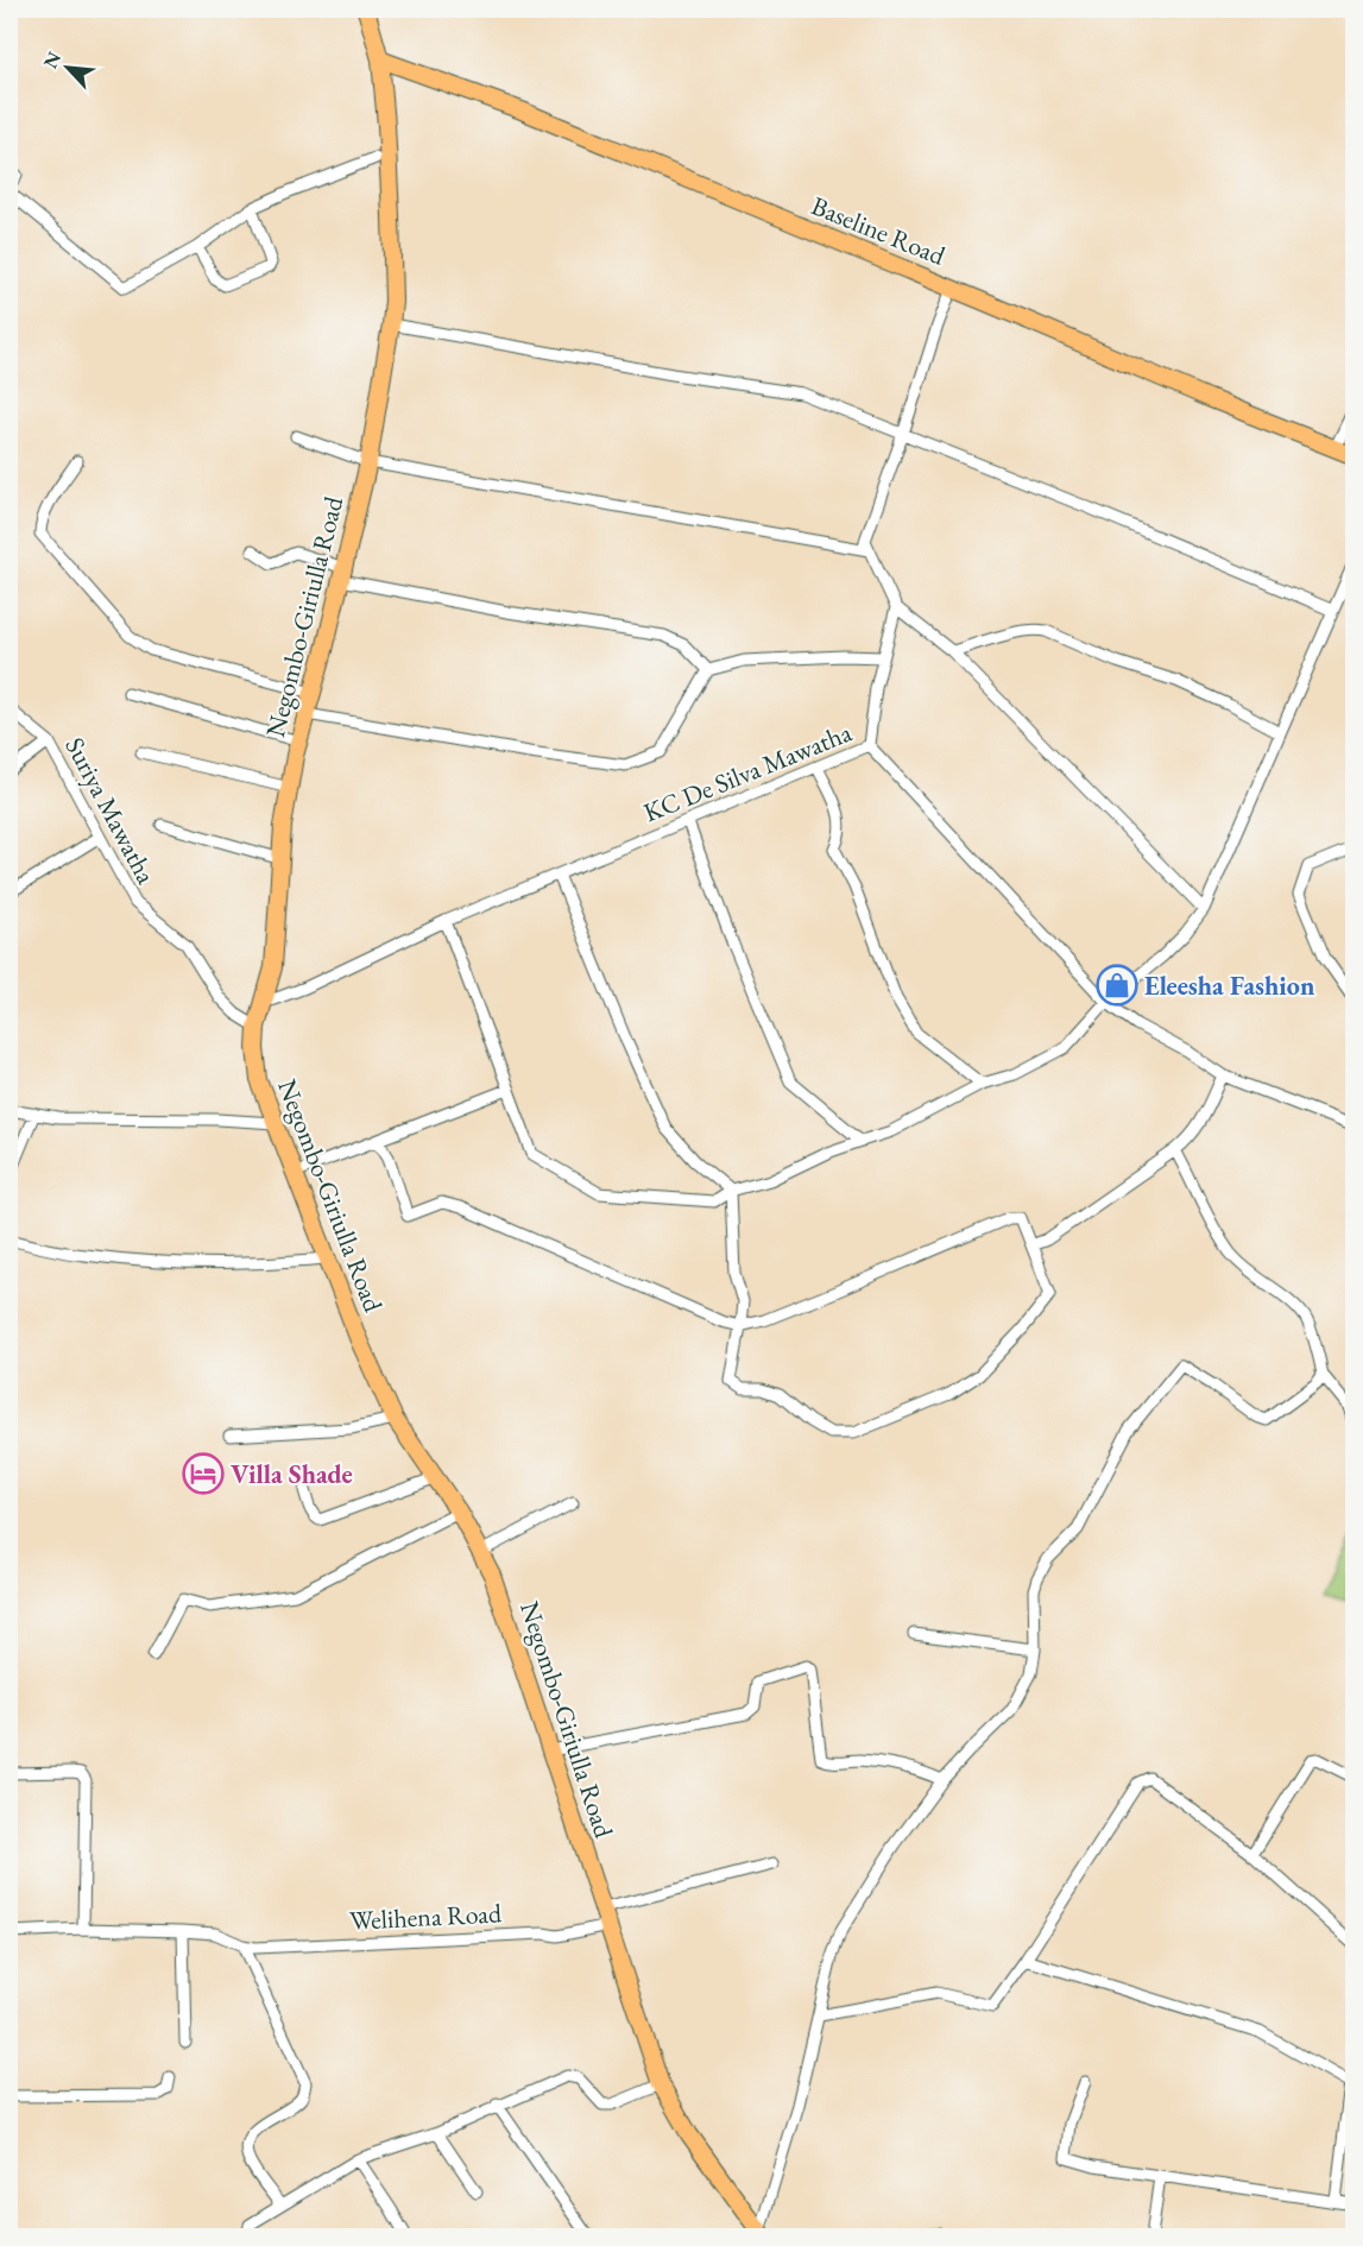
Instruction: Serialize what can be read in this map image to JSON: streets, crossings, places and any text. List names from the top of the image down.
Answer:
{
  "streets": {
    "main road": ["Baseline Road", "Negombo-Giriulla Road"],
    "street": ["KC De Silva Mawatha", "Suriya Mawatha", "Welihena Road"]
  },
  "crossings": [
    ["Baseline Road", "Negombo-Giriulla Road"],
    ["Negombo-Giriulla Road", "KC De Silva Mawatha"],
    ["Negombo-Giriulla Road", "Suriya Mawatha"],
    ["Negombo-Giriulla Road", "Welihena Road"]
  ],
  "places": {
    "shop": ["Eleesha Fashion"],
    "hotel": ["Villa Shade"]
  },
  "north": "top left"
}
